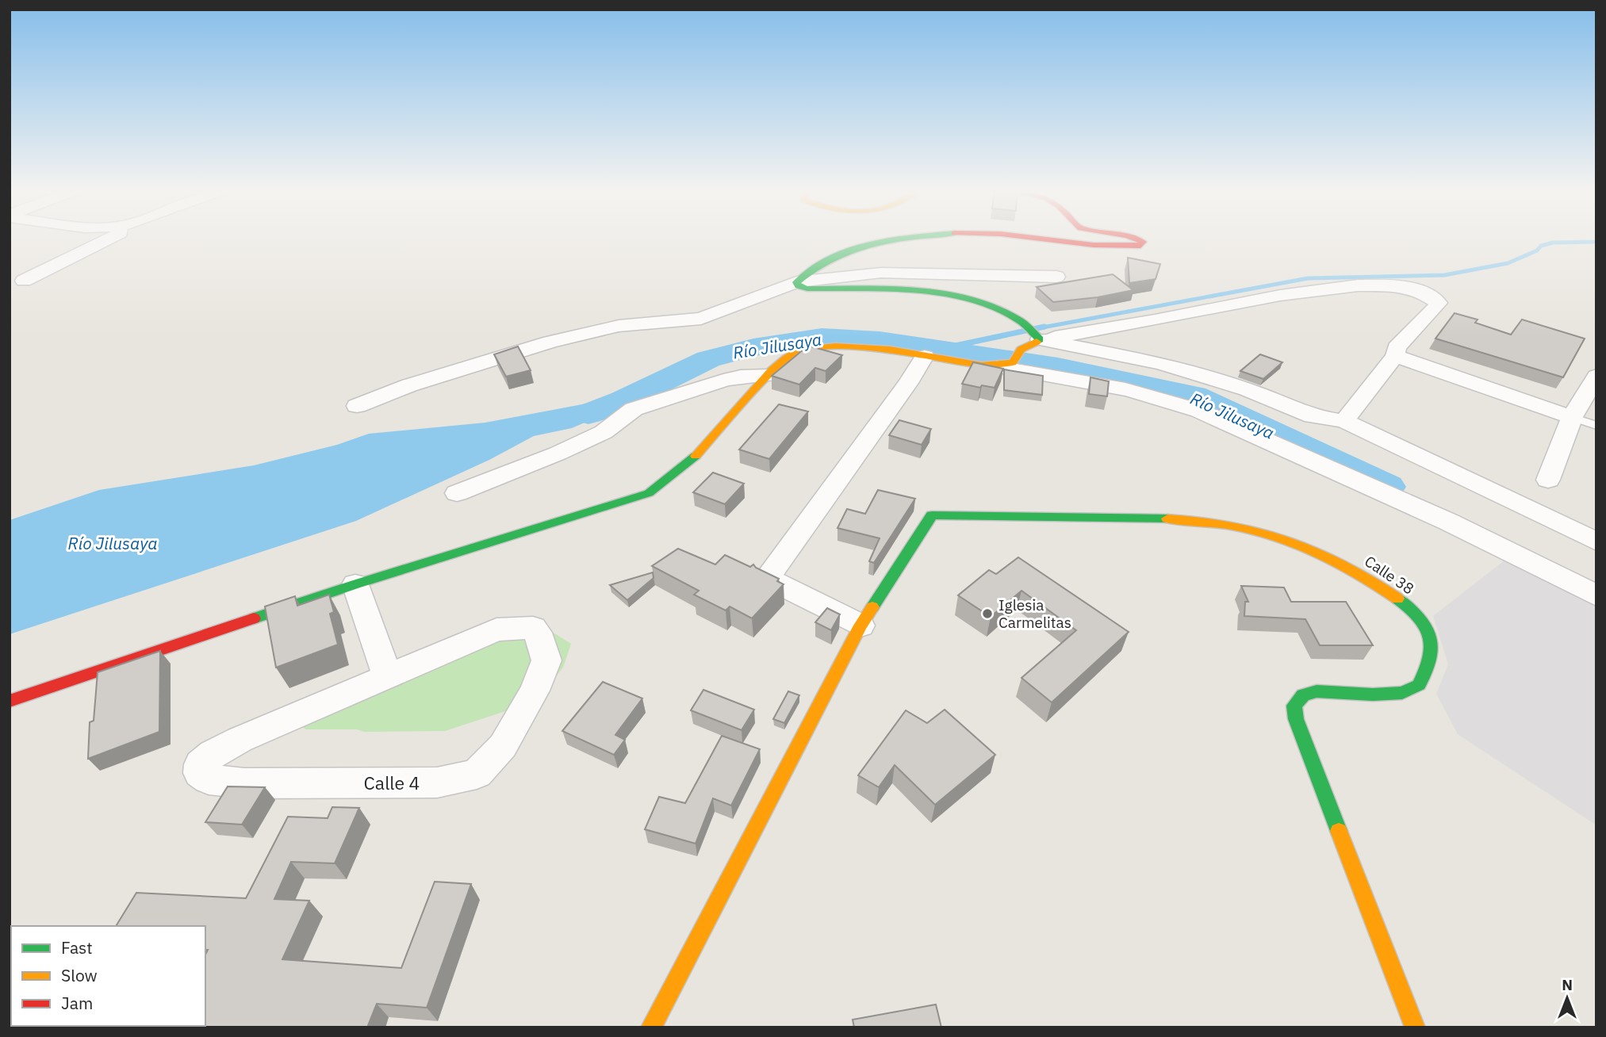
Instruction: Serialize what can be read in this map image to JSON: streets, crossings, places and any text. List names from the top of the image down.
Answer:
{
  "streets": {
    "street": ["Calle 38", "Calle 4"]
  },
  "water": ["Río Jilusaya"],
  "places": ["Iglesia Carmelitas"],
  "legend": ["Fast", "Slow", "Jam"],
  "north": "top"
}
